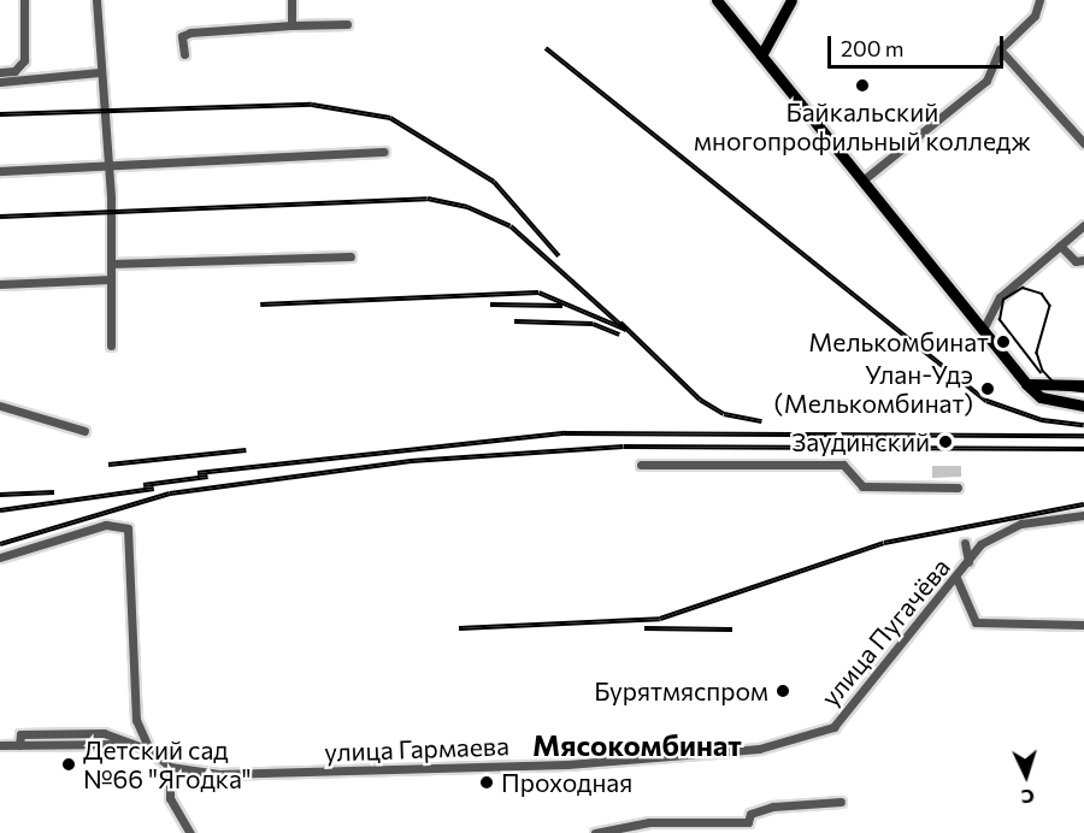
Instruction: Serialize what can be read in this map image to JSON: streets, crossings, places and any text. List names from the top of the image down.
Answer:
{
  "streets": {
    "street": ["улица Пугачёва", "улица Гармаева"]
  },
  "crossings": [
    ["улица Пугачёва", "улица Гармаева"]
  ],
  "districts": ["Мясокомбинат"],
  "places": [
    "Байкальский многопрофильный колледж",
    "Мелькомбинат",
    "Улан-Удэ (Мелькомбинат)",
    "Заудинский",
    "Бурятмяспром",
    "Детский сад №66 \"Ягодка\"",
    "Проходная"
  ],
  "scale_bar": "200 m",
  "north": "bottom"
}
